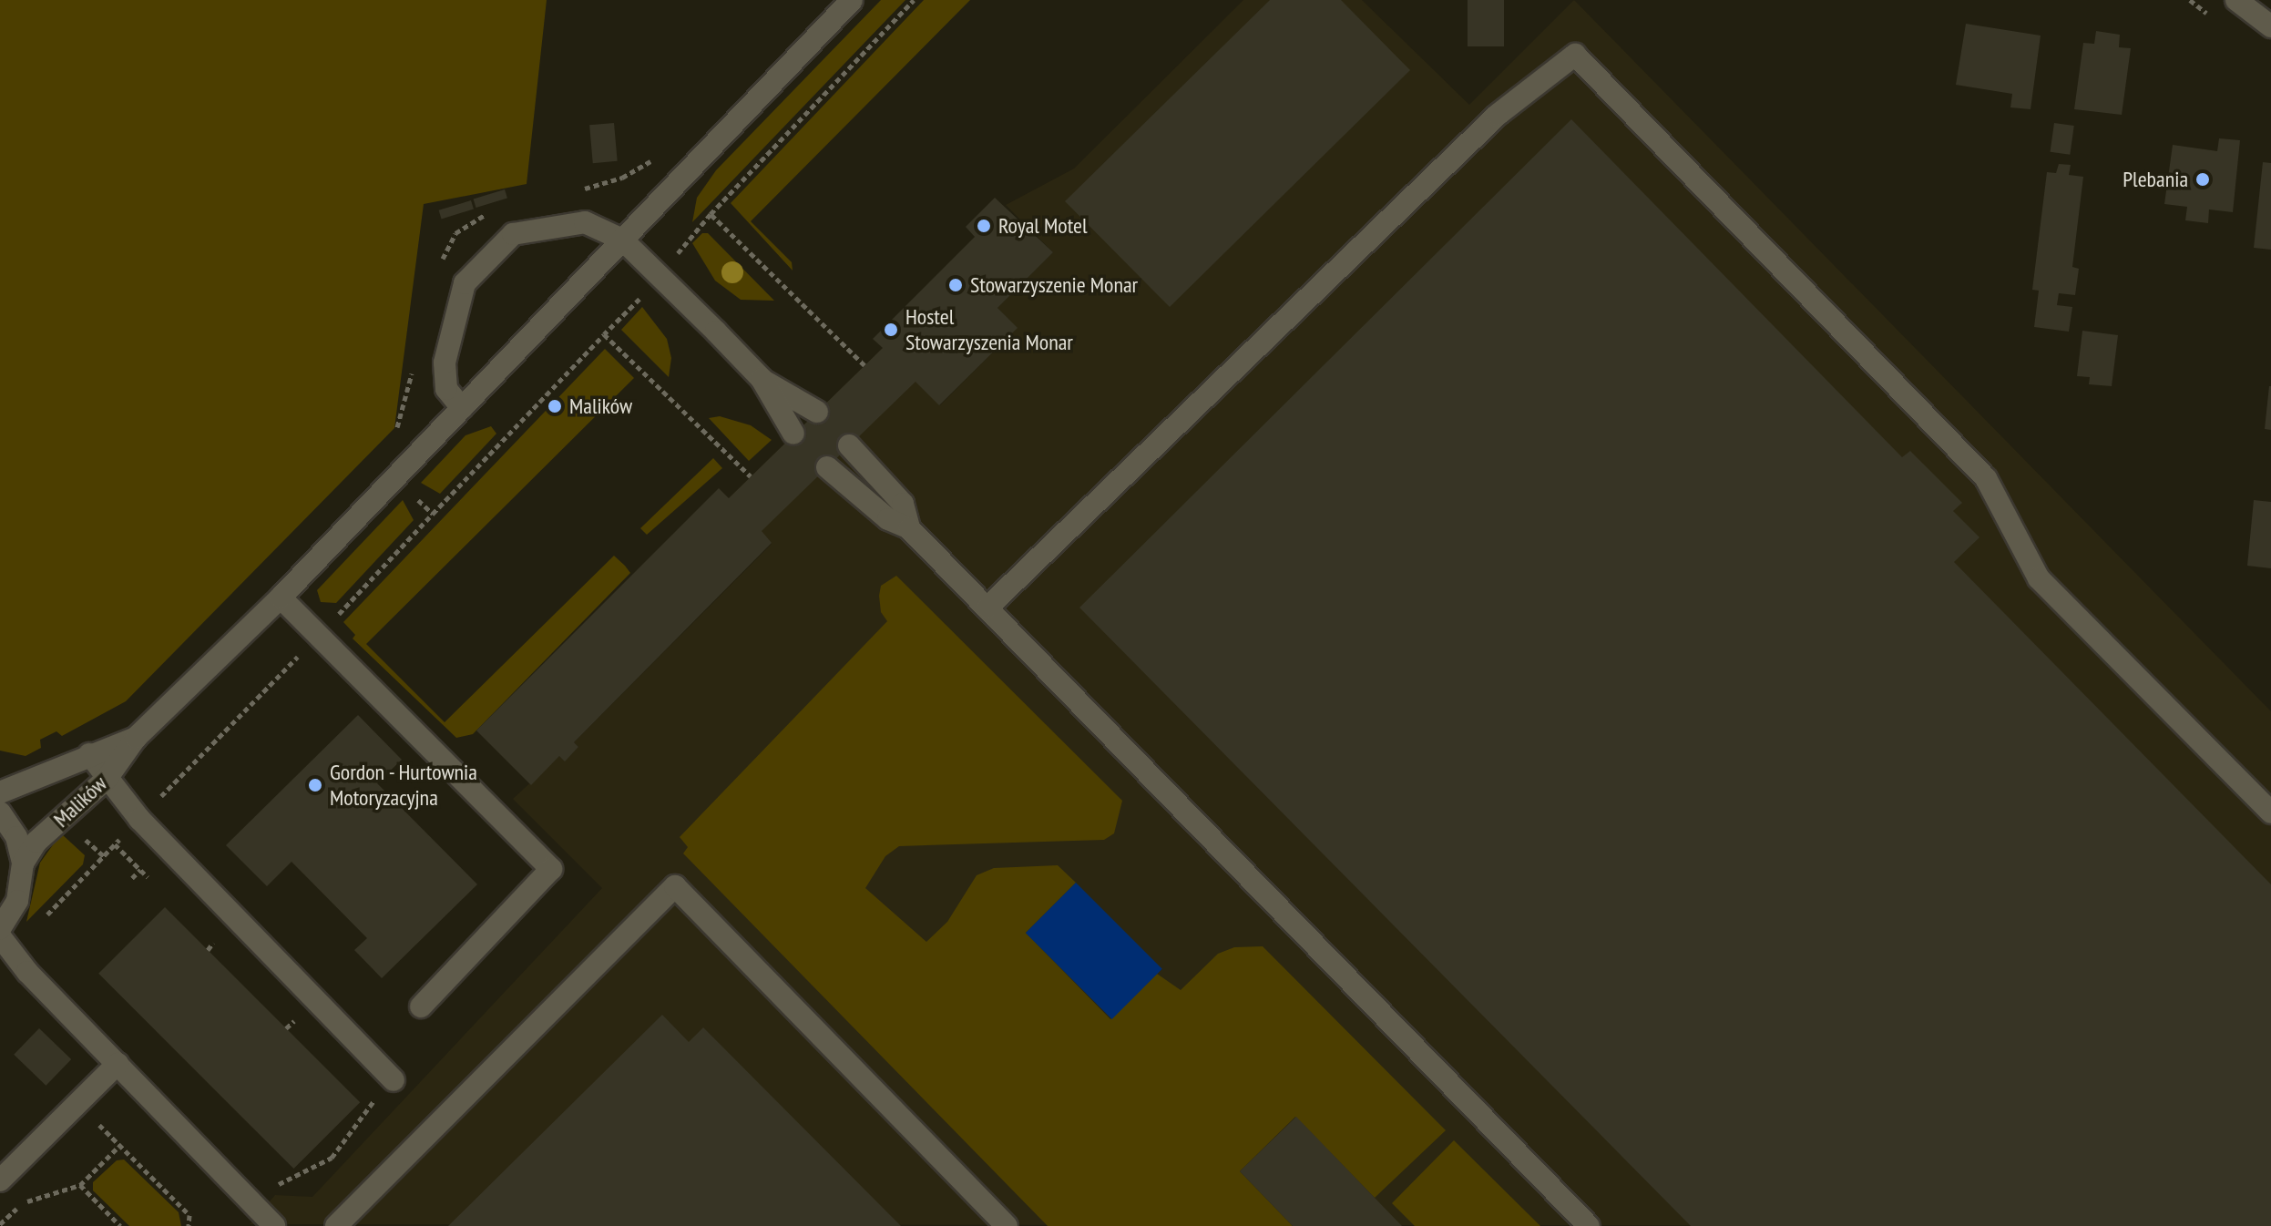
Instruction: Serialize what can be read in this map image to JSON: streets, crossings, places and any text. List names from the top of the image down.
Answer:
{
  "streets": {
    "street": ["Malików"]
  },
  "places": [
    "Plebania",
    "Royal Motel",
    "Stowarzyszenie Monar",
    "Hostel Stowarzyszenia Monar",
    "Malików",
    "Gordon - Hurtownia Motoryzacyjna"
  ]
}
